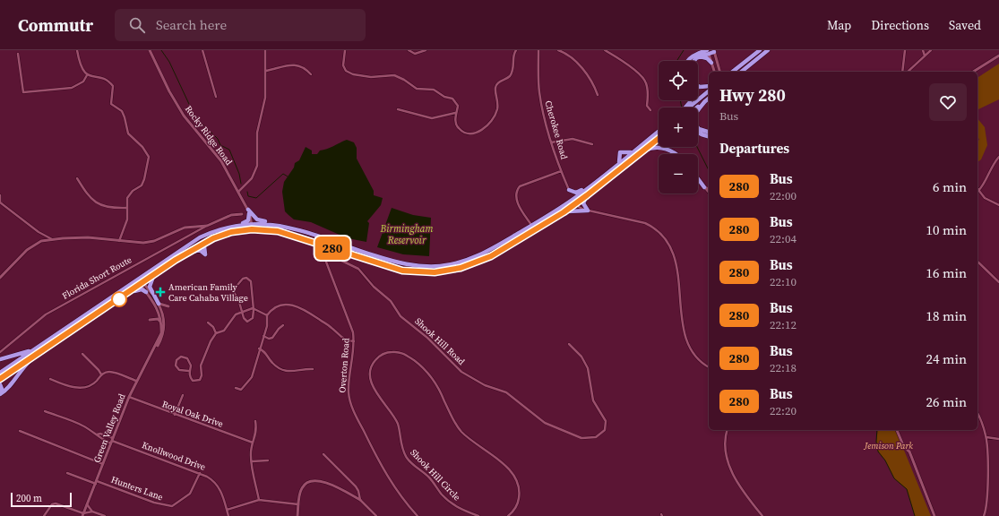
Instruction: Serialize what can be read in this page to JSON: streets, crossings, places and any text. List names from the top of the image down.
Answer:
{
  "streets": {
    "street": [
      "Cherokee Road",
      "Rocky Ridge Road",
      "Florida Short Route",
      "Shook Hill Road",
      "Overton Road",
      "Royal Oak Drive",
      "Green Valley Road",
      "Knollwood Drive",
      "Shook Hill Circle",
      "Hunters Lane"
    ]
  },
  "crossings": [
    ["Shook Hill Road", "Overton Road"],
    ["Royal Oak Drive", "Green Valley Road"],
    ["Green Valley Road", "Knollwood Drive"],
    ["Green Valley Road", "Hunters Lane"],
    ["Knollwood Drive", "Hunters Lane"]
  ],
  "water": ["Birmingham Reservoir"],
  "parks": ["Jemison Park"],
  "places": {
    "health": ["American Family Care Cahaba Village"]
  },
  "lines": ["bus line 280"],
  "scale_bar": "200 m",
  "page": {
    "header": "Commutr",
    "search": "Search here",
    "nav": ["Map", "Directions", "Saved"],
    "on_map": "280",
    "map_buttons": ["+", "−"],
    "heading": [
      ["Hwy 280", "Bus"],
      "Departures"
    ],
    "list": [
      {
        "mark": "280",
        "name": "Bus",
        "note": "22:00",
        "value": "6 min"
      },
      {
        "mark": "280",
        "name": "Bus",
        "note": "22:04",
        "value": "10 min"
      },
      {
        "mark": "280",
        "name": "Bus",
        "note": "22:10",
        "value": "16 min"
      },
      {
        "mark": "280",
        "name": "Bus",
        "note": "22:12",
        "value": "18 min"
      },
      {
        "mark": "280",
        "name": "Bus",
        "note": "22:18",
        "value": "24 min"
      },
      {
        "mark": "280",
        "name": "Bus",
        "note": "22:20",
        "value": "26 min"
      }
    ],
    "scale": "200 m"
  }
}
